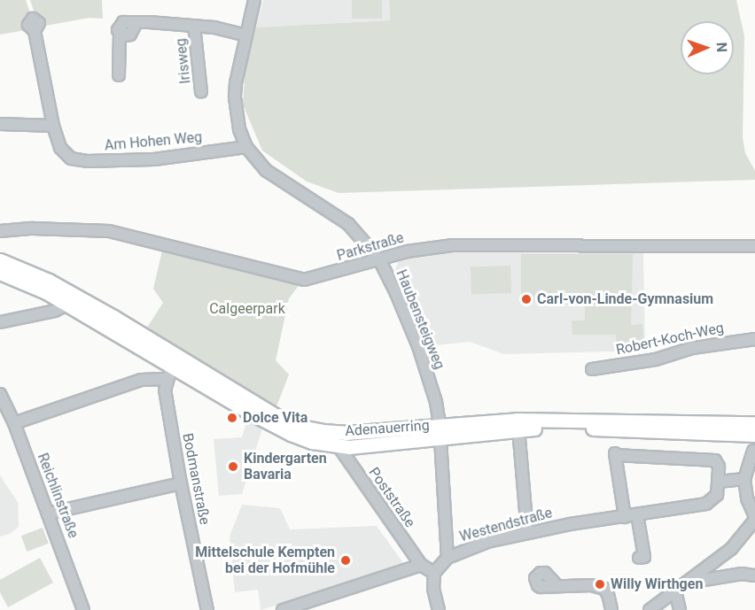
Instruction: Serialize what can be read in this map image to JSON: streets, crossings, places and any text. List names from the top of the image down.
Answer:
{
  "streets": {
    "main road": ["Adenauerring"],
    "street": [
      "Irisweg",
      "Am Hohen Weg",
      "Parkstraße",
      "Haubensteigweg",
      "Robert-Koch-Weg",
      "Bodmanstraße",
      "Reichlinstraße",
      "Poststraße",
      "Westendstraße"
    ]
  },
  "crossings": [
    ["Am Hohen Weg", "Haubensteigweg"],
    ["Parkstraße", "Haubensteigweg"],
    ["Haubensteigweg", "Adenauerring"],
    ["Haubensteigweg", "Westendstraße"],
    ["Adenauerring", "Bodmanstraße"],
    ["Adenauerring", "Poststraße"]
  ],
  "parks": ["Calgeerpark"],
  "places": [
    "Carl-von-Linde-Gymnasium",
    "Dolce Vita",
    "Kindergarten Bavaria",
    "Mittelschule Kempten bei der Hofmühle",
    "Willy Wirthgen"
  ],
  "north": "right"
}
